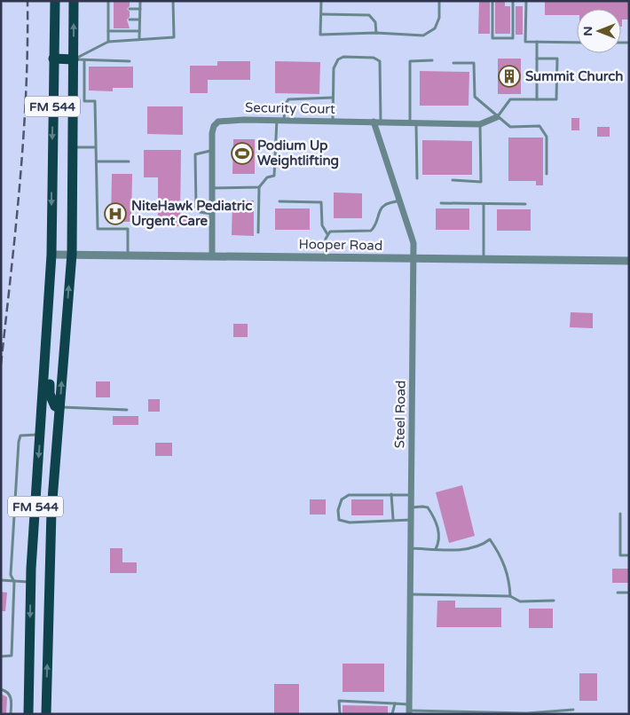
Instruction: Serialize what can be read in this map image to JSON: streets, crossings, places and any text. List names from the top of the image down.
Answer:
{
  "streets": {
    "main road": ["FM 544"],
    "street": ["Security Court", "Hooper Road", "Steel Road"]
  },
  "crossings": [
    ["FM 544", "Hooper Road"],
    ["Security Court", "Hooper Road"],
    ["Security Court", "Steel Road"],
    ["Hooper Road", "Steel Road"]
  ],
  "places": {
    "building": ["Summit Church"],
    "sports": ["Podium Up Weightlifting"],
    "hospital": ["NiteHawk Pediatric Urgent Care"]
  },
  "north": "left"
}
